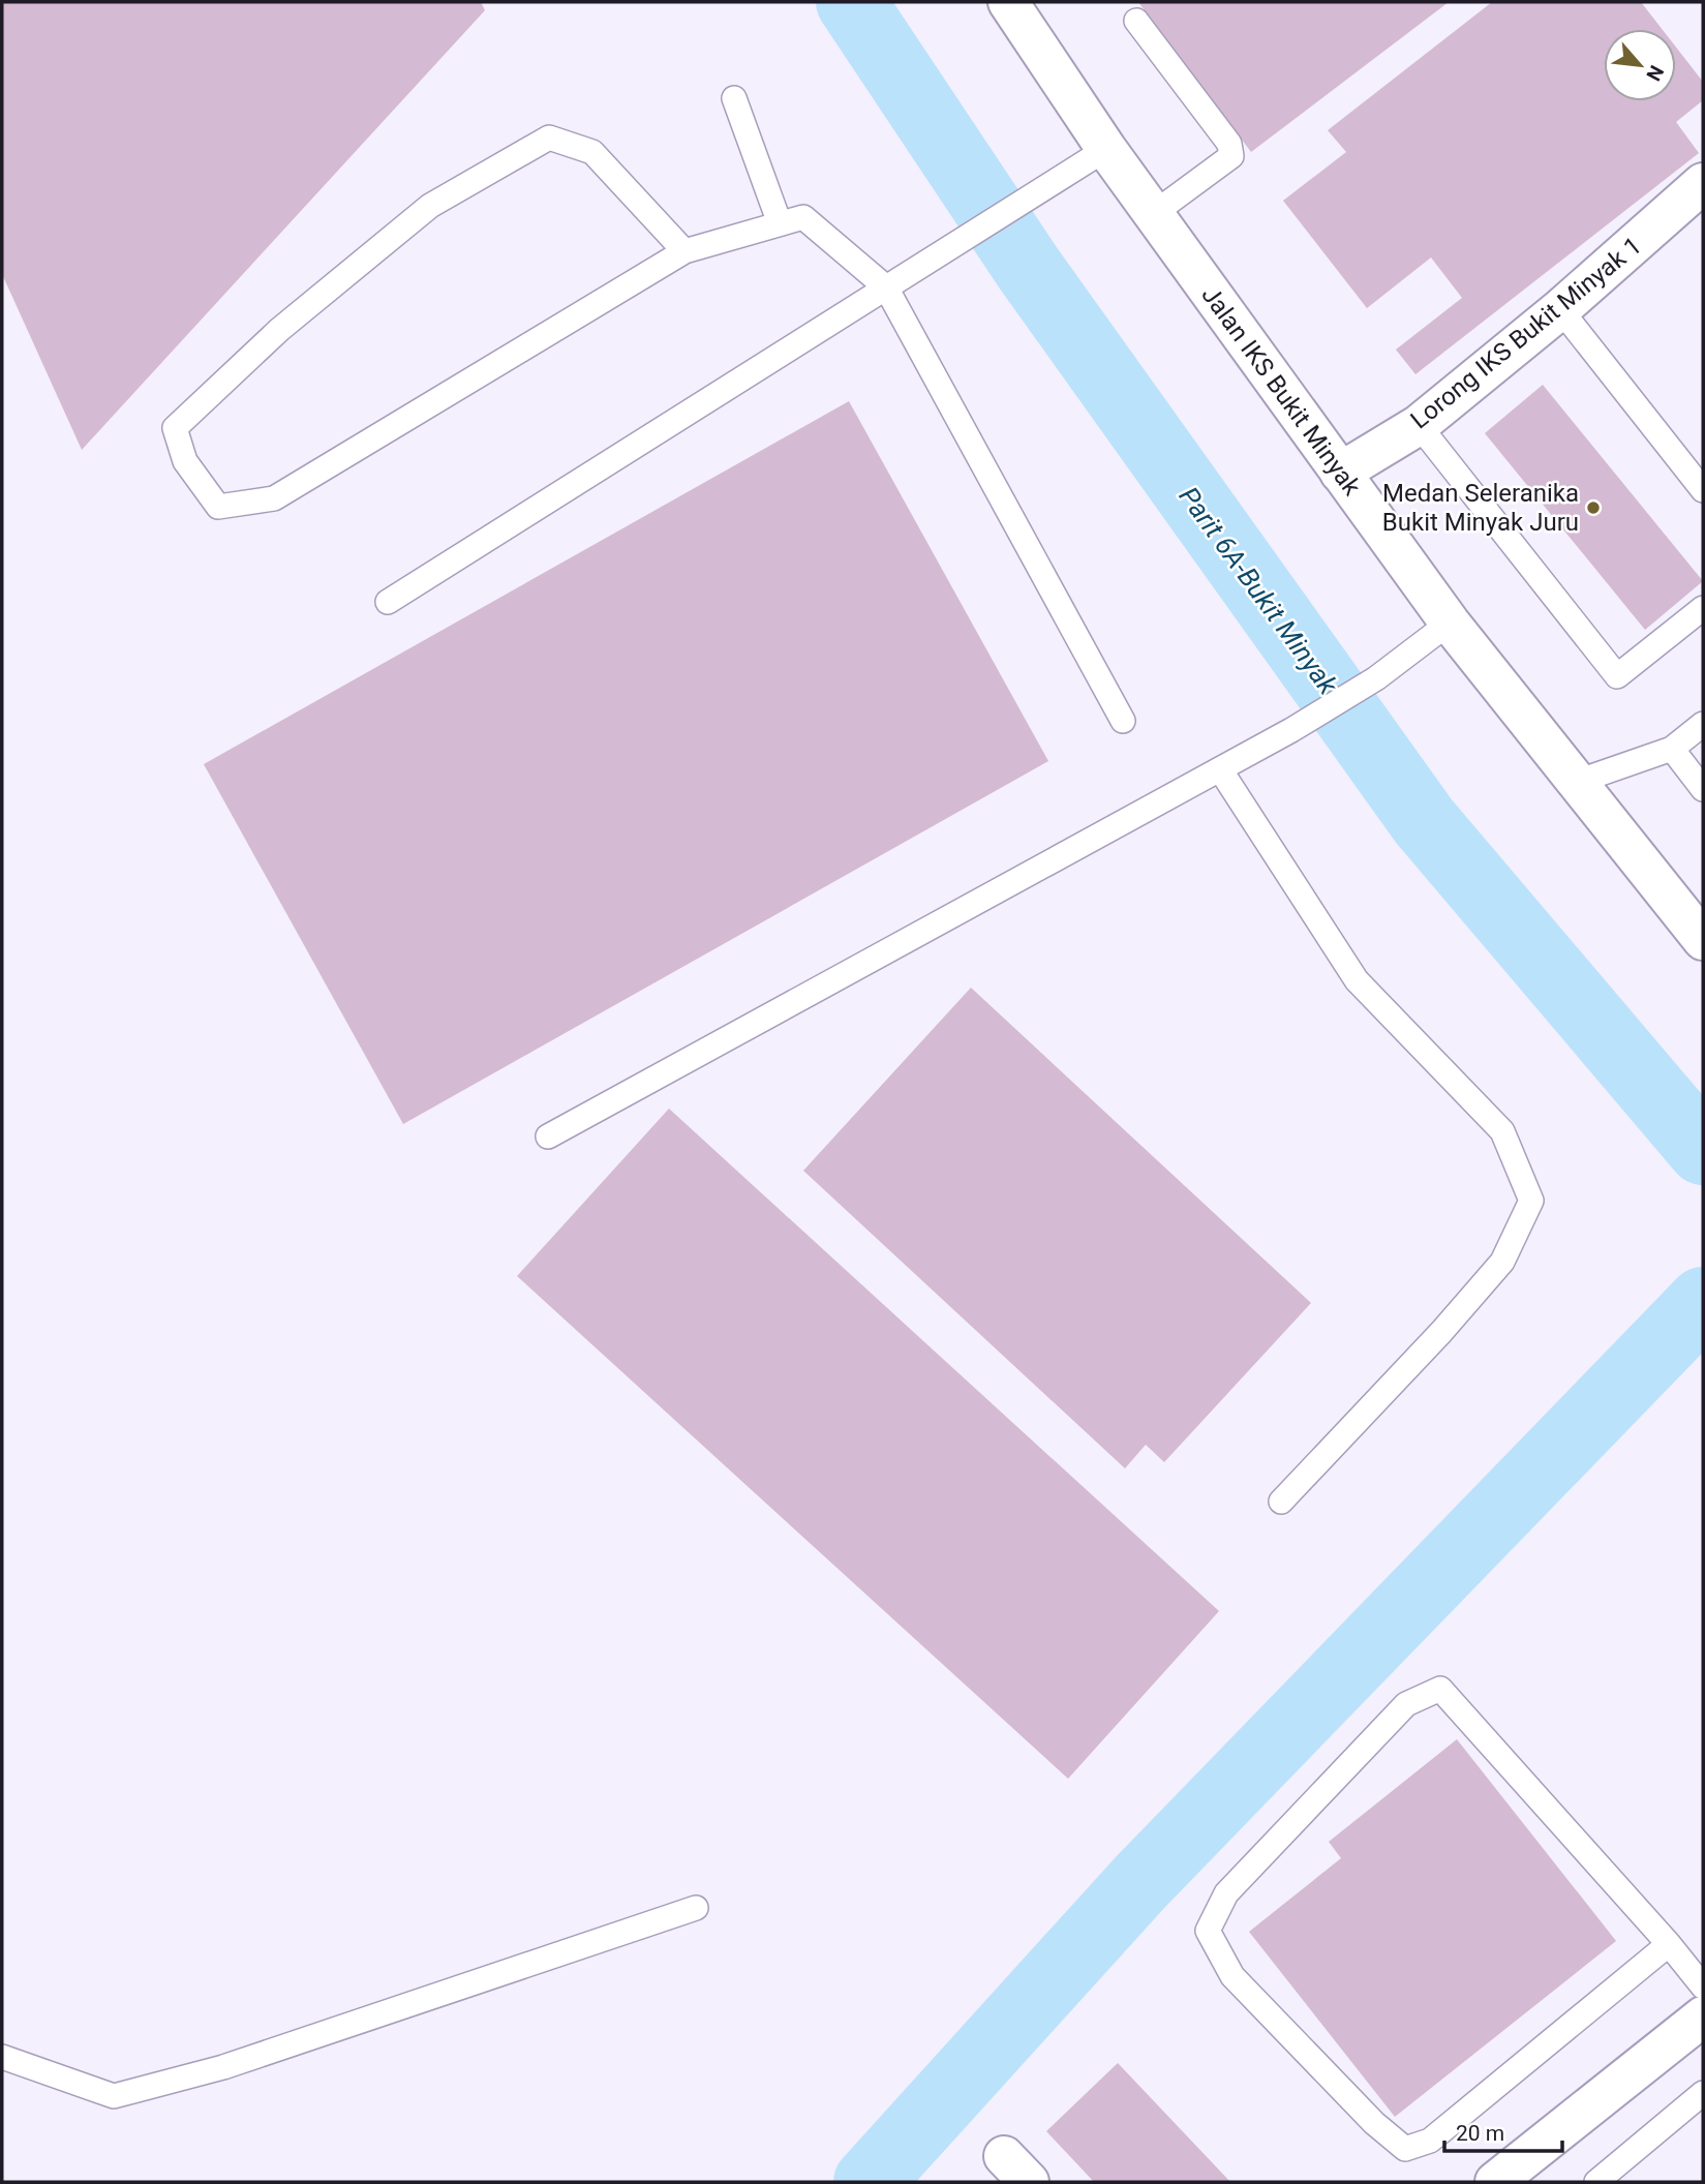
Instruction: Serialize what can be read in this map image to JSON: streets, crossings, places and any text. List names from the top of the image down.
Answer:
{
  "streets": {
    "street": ["Lorong IKS Bukit Minyak 1", "Jalan IKS Bukit Minyak"]
  },
  "crossings": [
    ["Lorong IKS Bukit Minyak 1", "Jalan IKS Bukit Minyak"]
  ],
  "water": ["Parit 6A-Bukit Minyak"],
  "places": ["Medan Seleranika Bukit Minyak Juru"],
  "scale_bar": "20 m",
  "north": "bottom right"
}
